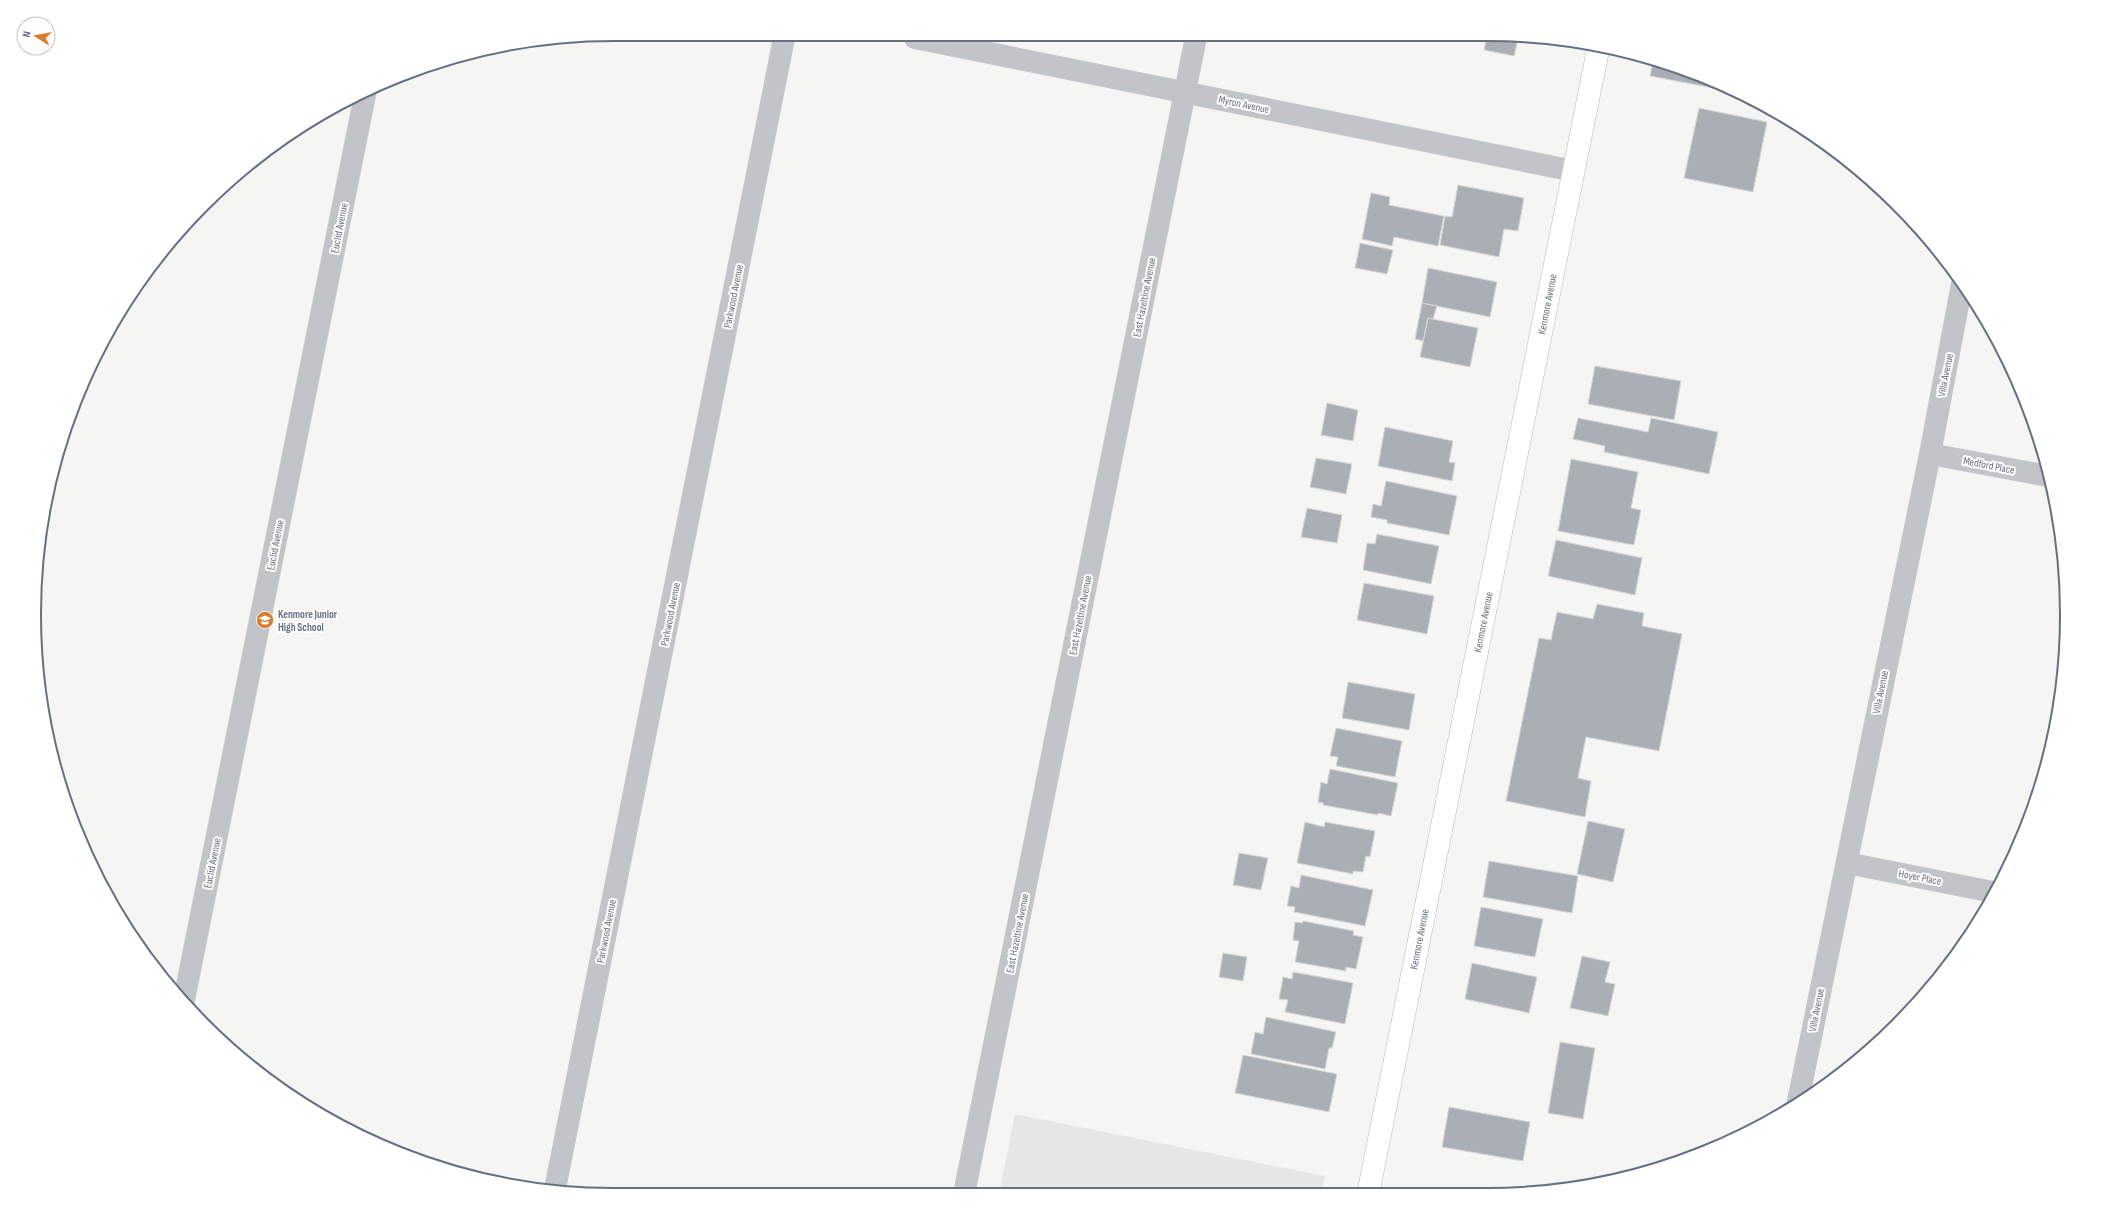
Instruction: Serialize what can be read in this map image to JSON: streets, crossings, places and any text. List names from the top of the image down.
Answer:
{
  "streets": {
    "main road": ["Kenmore Avenue"],
    "street": [
      "Myron Avenue",
      "Euclid Avenue",
      "Parkwood Avenue",
      "East Hazeltine Avenue",
      "Villa Avenue",
      "Medford Place",
      "Hoyer Place"
    ]
  },
  "crossings": [
    ["Myron Avenue", "East Hazeltine Avenue"],
    ["Myron Avenue", "Kenmore Avenue"],
    ["Villa Avenue", "Medford Place"],
    ["Villa Avenue", "Hoyer Place"]
  ],
  "places": {
    "school or university": ["Kenmore Junior High School"]
  },
  "north": "left"
}
